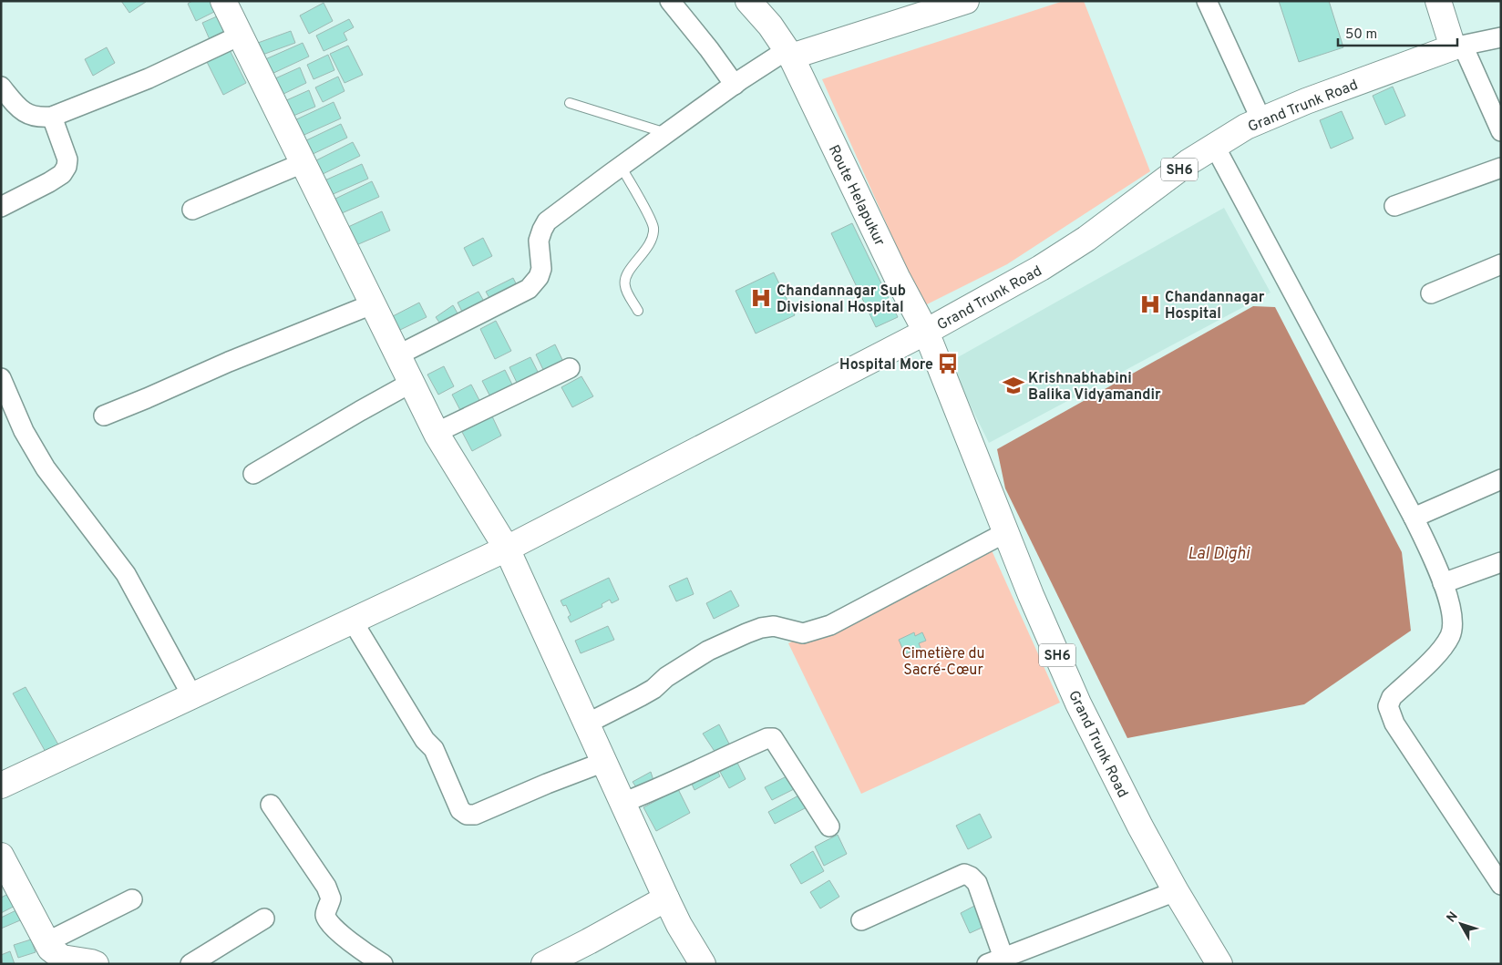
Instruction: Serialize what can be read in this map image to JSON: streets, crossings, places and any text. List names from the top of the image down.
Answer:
{
  "streets": {
    "main road": ["Grand Trunk Road", "SH6", "Route Helapukur"]
  },
  "crossings": [
    ["Grand Trunk Road", "Route Helapukur"]
  ],
  "water": ["Lal Dighi"],
  "parks": ["Cimetière du Sacré-Cœur"],
  "places": {
    "hospital": ["Chandannagar Sub Divisional Hospital", "Chandannagar Hospital"],
    "bus stop": ["Hospital More"],
    "school or university": ["Krishnabhabini Balika Vidyamandir"]
  },
  "scale_bar": "50 m",
  "north": "top left"
}
